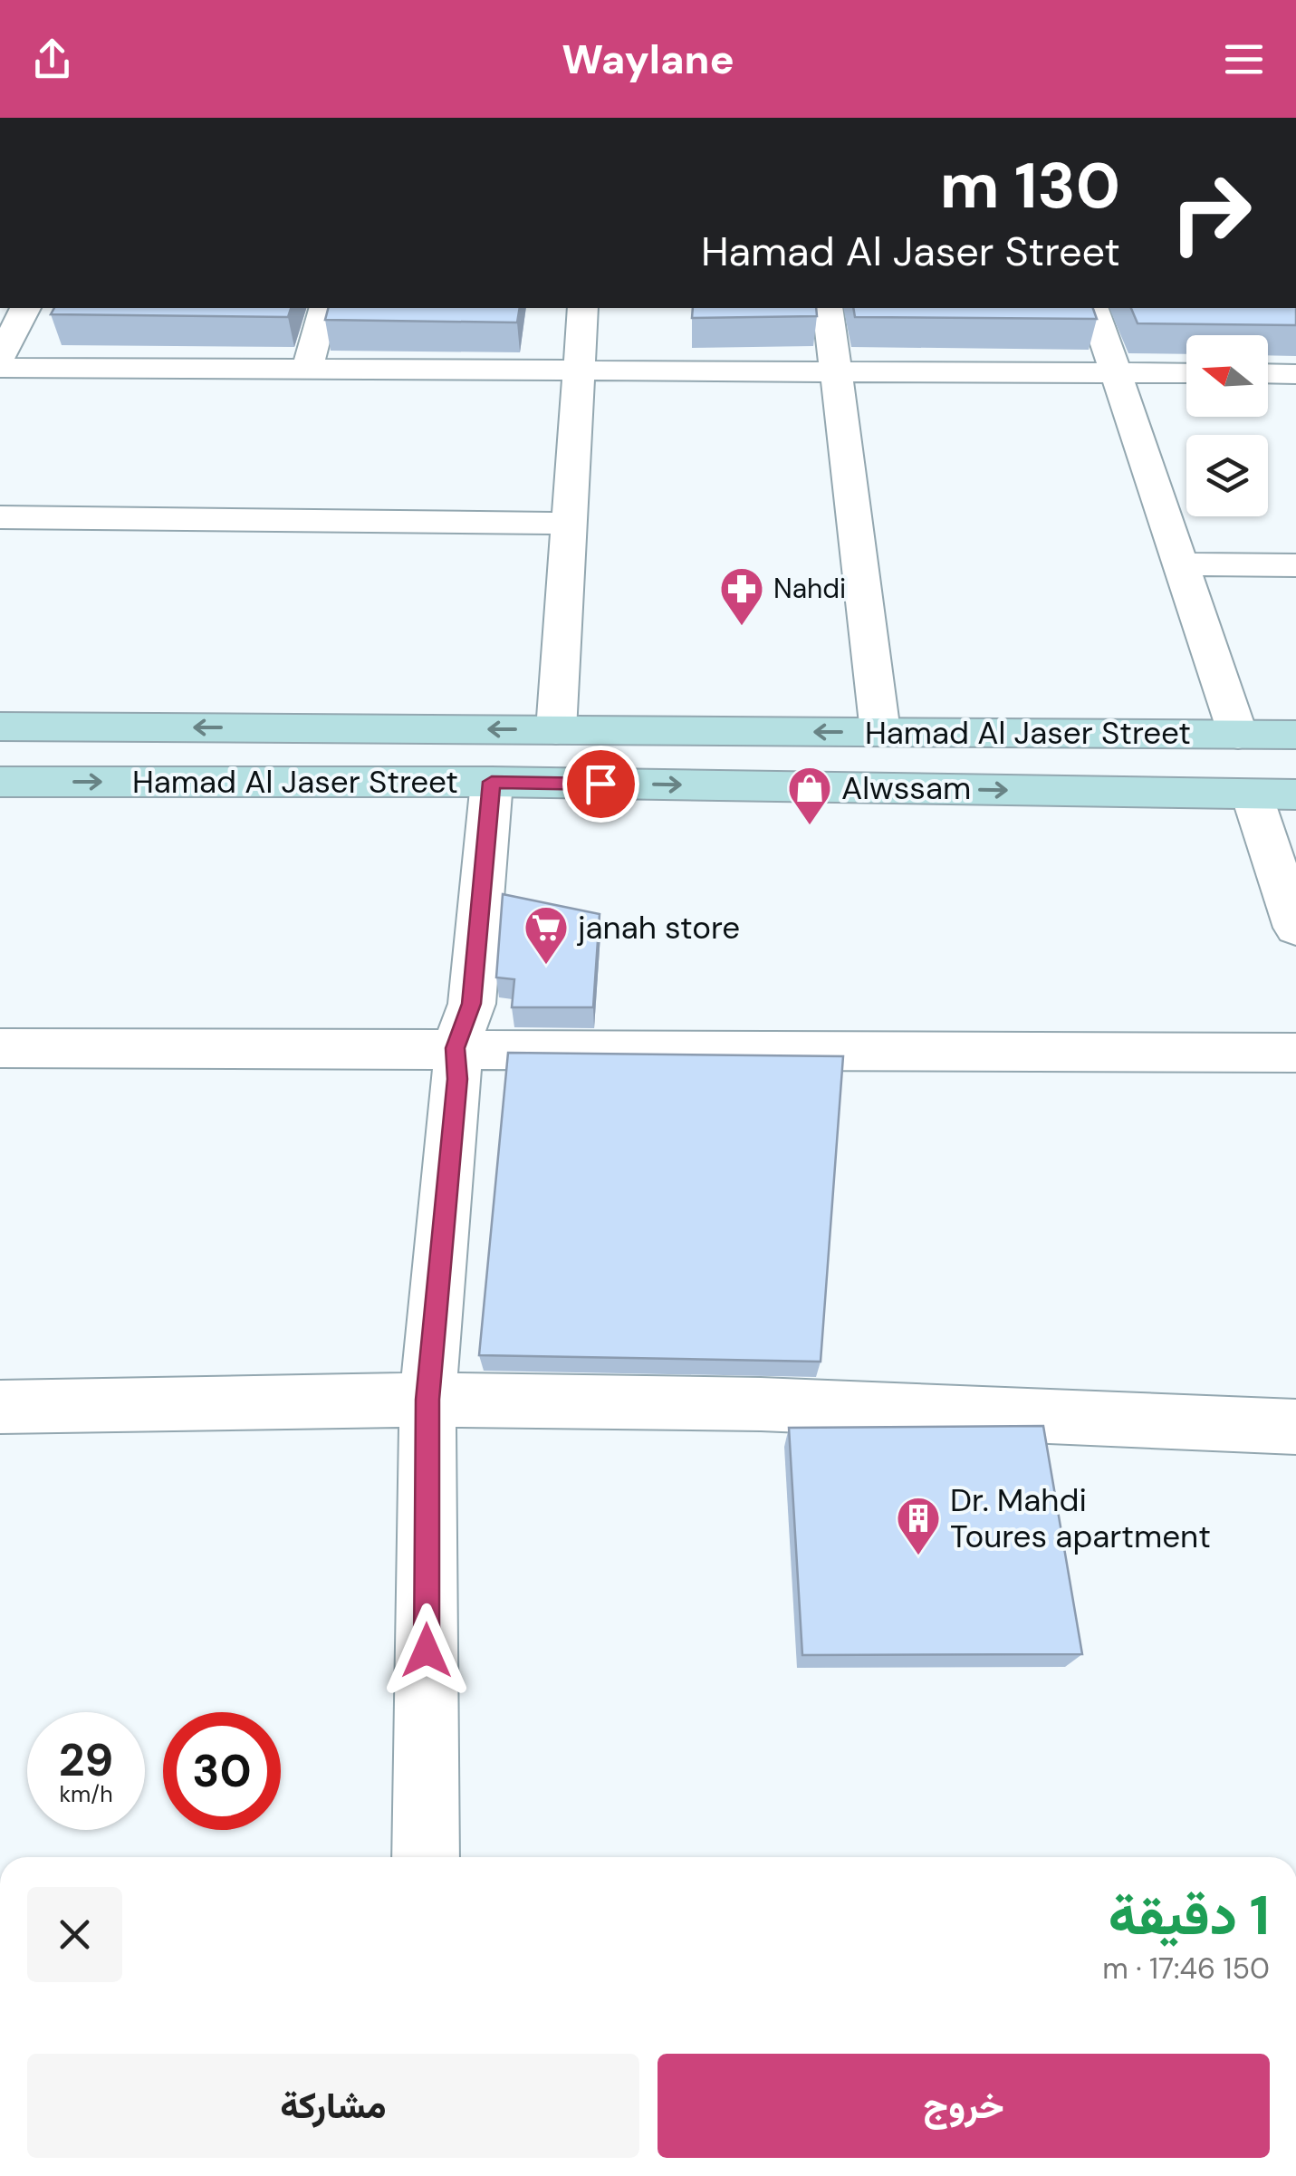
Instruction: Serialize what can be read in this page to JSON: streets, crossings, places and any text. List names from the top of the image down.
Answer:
{
  "streets": {
    "street": ["Hamad Al Jaser Street"]
  },
  "places": {
    "pharmacy": ["Nahdi"],
    "shop": ["Alwssam"],
    "supermarket": ["janah store"],
    "building": ["Dr. Mahdi Toures apartment"]
  },
  "north": "left",
  "page": {
    "header": "Waylane",
    "turn": ["130 m", "Hamad Al Jaser Street"],
    "speed": "29 km/h",
    "limit": "30",
    "heading": ["1 دقيقة", "150 m · 17:46"],
    "buttons": ["خروج", "مشاركة"]
  }
}
